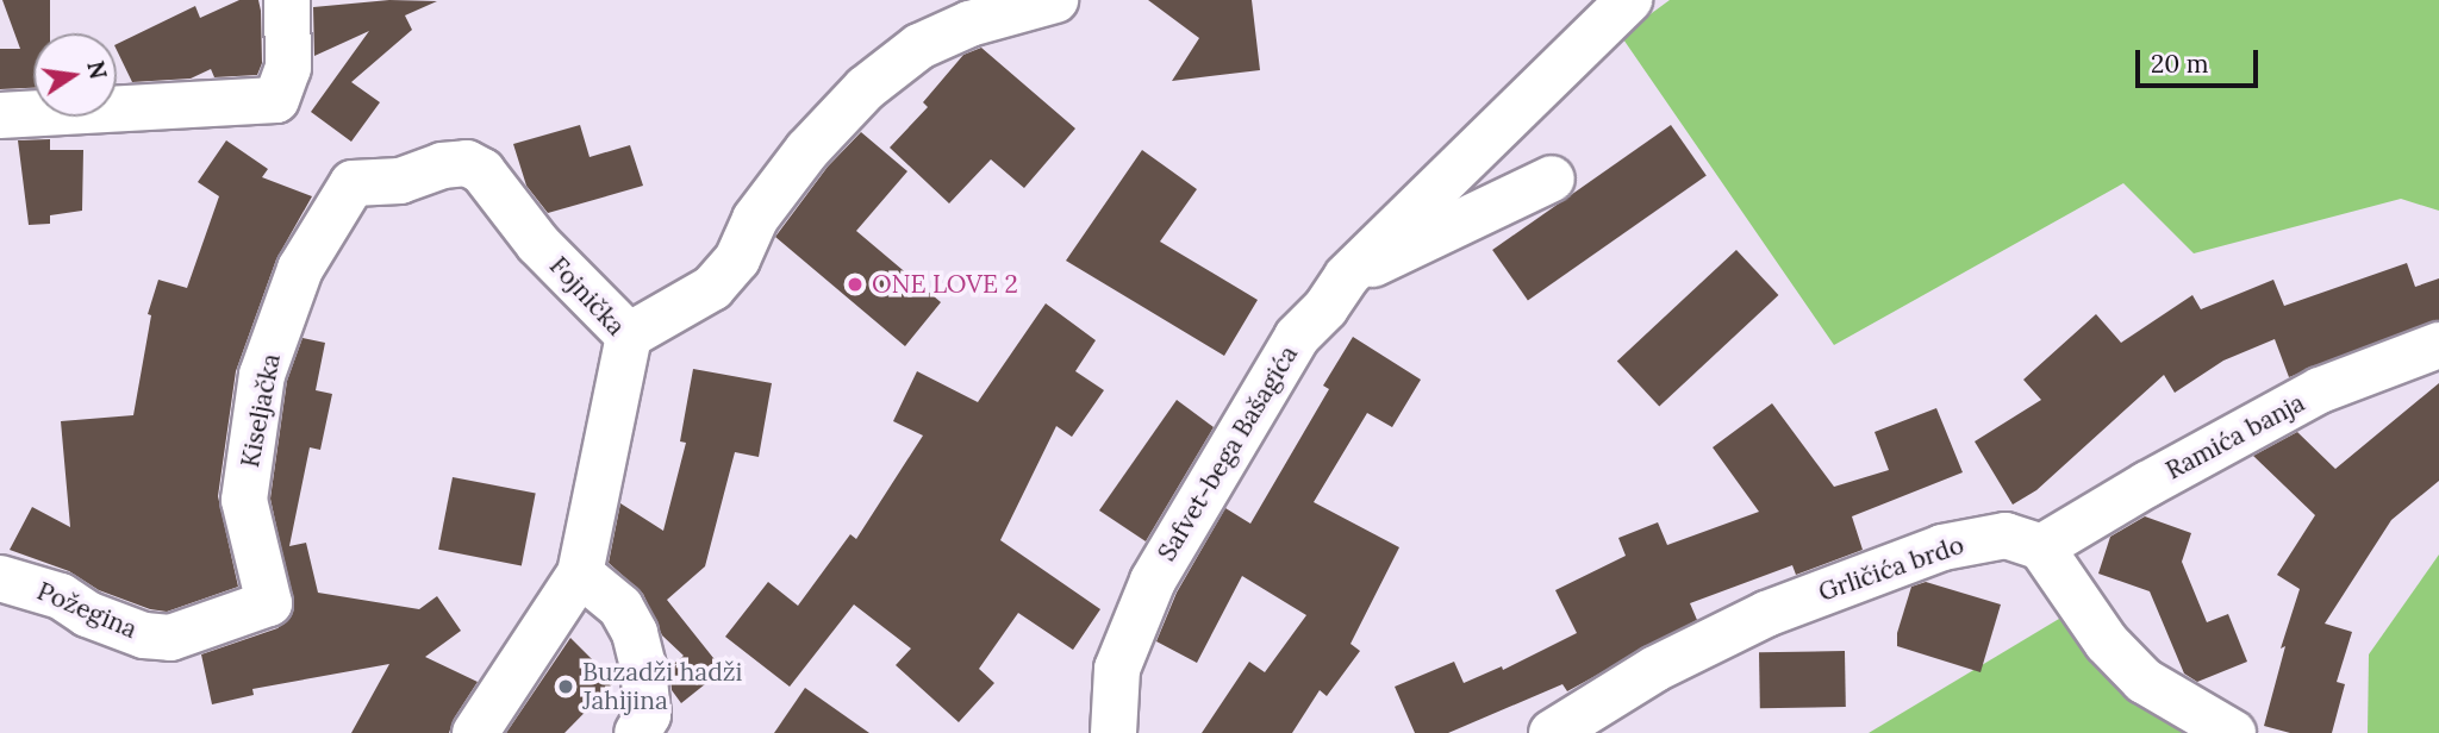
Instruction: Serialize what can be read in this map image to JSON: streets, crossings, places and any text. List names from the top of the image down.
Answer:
{
  "streets": {
    "street": [
      "Fojnička",
      "Kiseljačka",
      "Ramića banja",
      "Safvet-bega Bašagića",
      "Grličića brdo",
      "Požegina"
    ]
  },
  "crossings": [
    ["Fojnička", "Kiseljačka"],
    ["Kiseljačka", "Požegina"],
    ["Ramića banja", "Grličića brdo"]
  ],
  "places": ["ONE LOVE 2", "Buzadži hadži Jahijina"],
  "scale_bar": "20 m",
  "north": "right"
}
